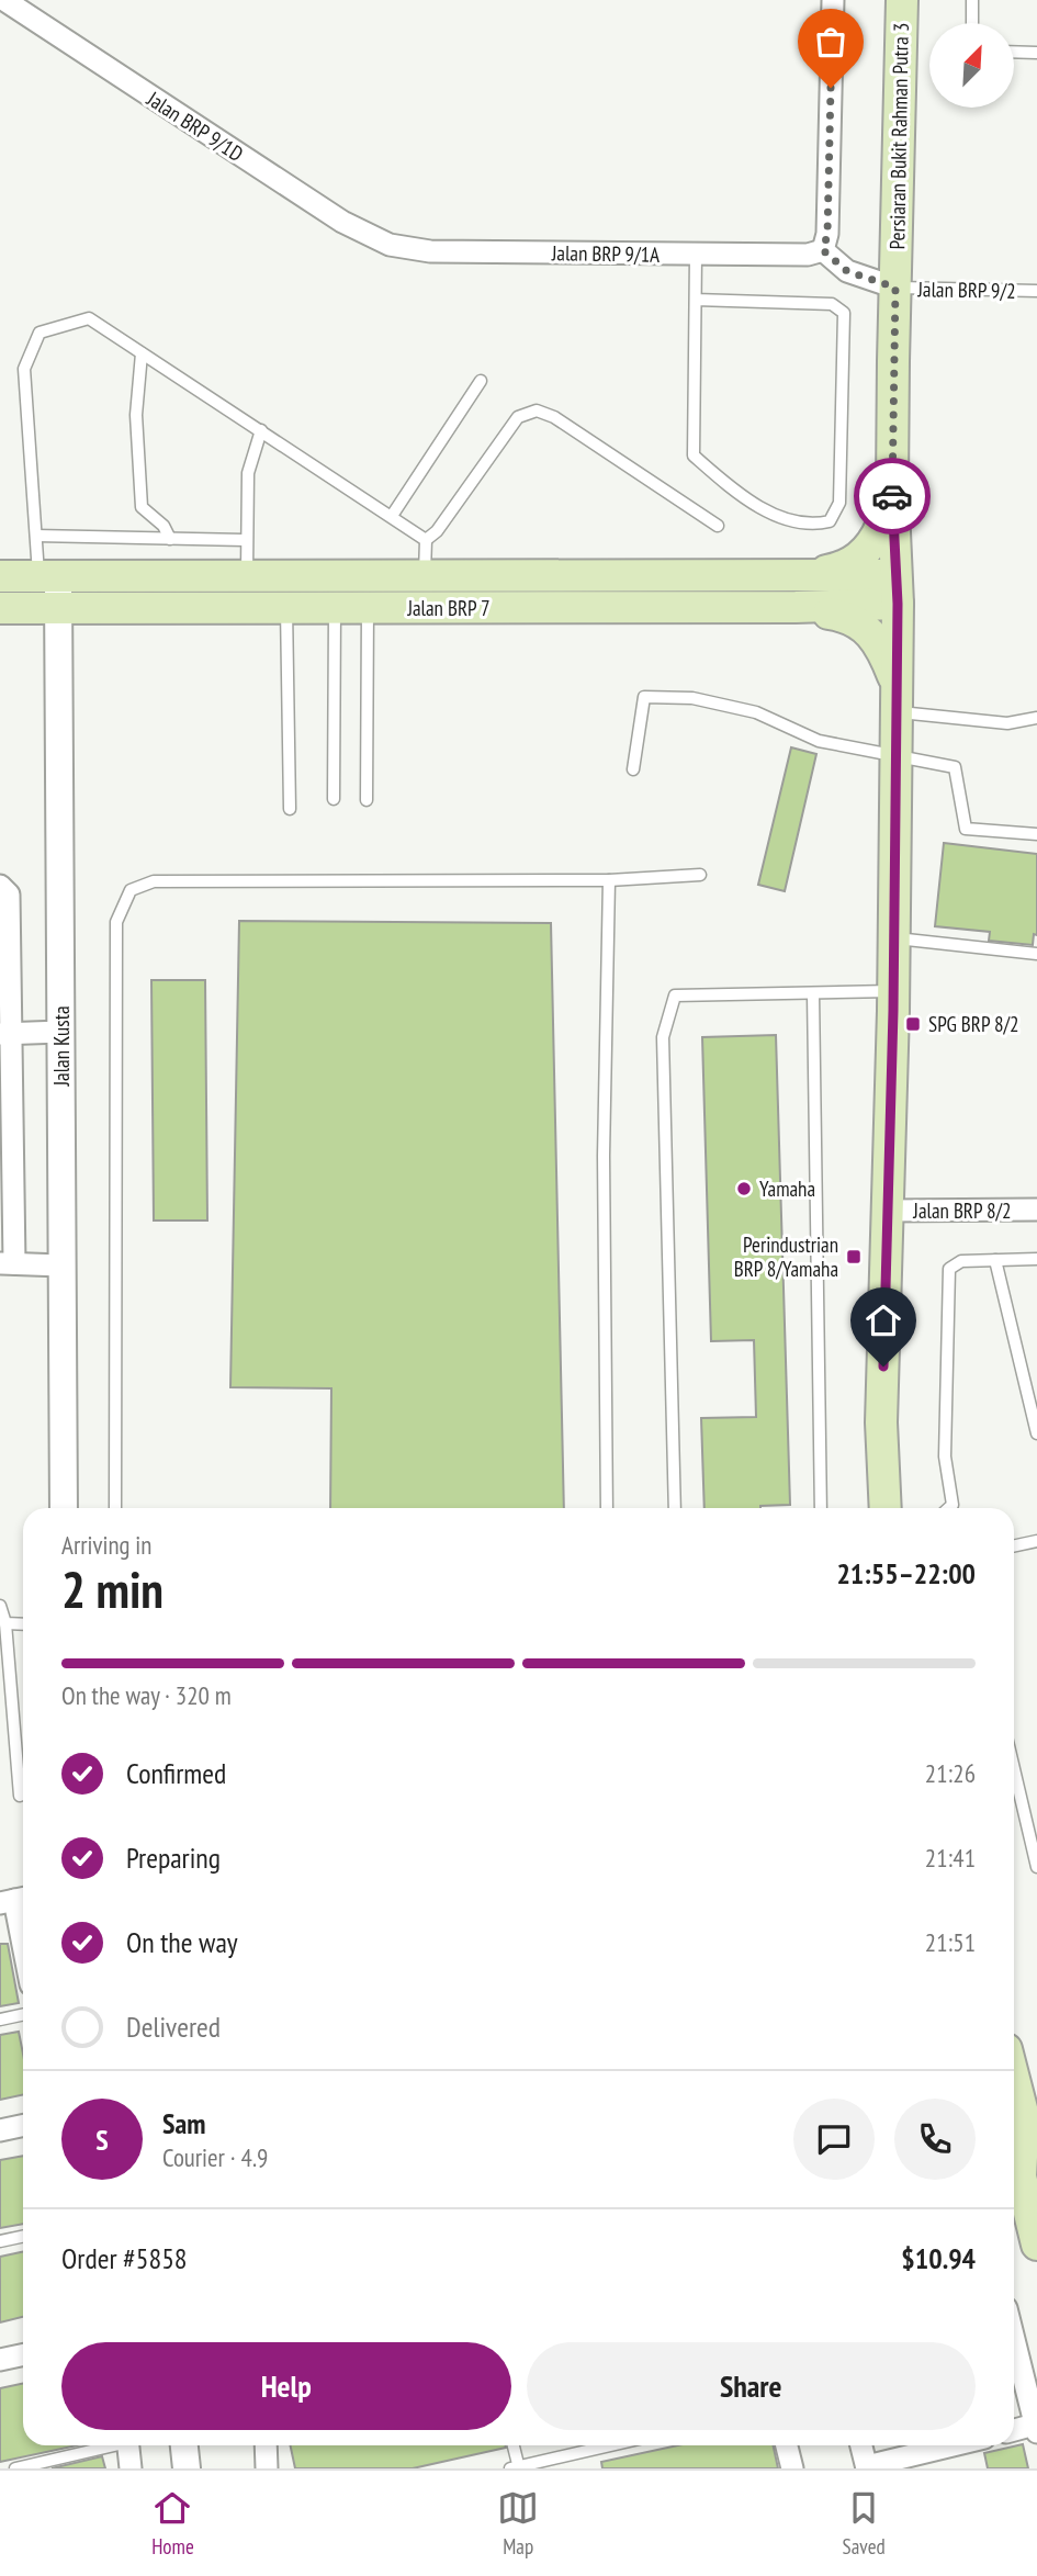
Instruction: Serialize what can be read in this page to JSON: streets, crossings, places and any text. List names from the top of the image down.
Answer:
{
  "streets": {
    "main road": ["Persiaran Bukit Rahman Putra 3", "Jalan BRP 7"],
    "street": [
      "Jalan BRP 9/1D",
      "Jalan BRP 9/1A",
      "Jalan Kusta",
      "Jalan BRP 8/2"
    ],
    "lane": ["Jalan BRP 9/2"]
  },
  "crossings": [
    ["Jalan BRP 9/1D", "Jalan BRP 9/1A"],
    ["Persiaran Bukit Rahman Putra 3", "Jalan BRP 9/2"],
    ["Persiaran Bukit Rahman Putra 3", "Jalan BRP 7"],
    ["Persiaran Bukit Rahman Putra 3", "Jalan BRP 8/2"],
    ["Jalan BRP 7", "Jalan Kusta"]
  ],
  "places": {
    "transit": ["SPG BRP 8/2", "Perindustrian BRP 8/Yamaha"],
    "other": ["Yamaha"]
  },
  "north": "top right",
  "page": {
    "heading": ["2 min", "Arriving in", "21:55–22:00"],
    "panel": [
      "Sam",
      "Courier · 4.9",
      "Order #5858",
      "$10.94"
    ],
    "bar": "On the way · 320 m",
    "list": [
      ["Confirmed", "21:26"],
      ["Preparing", "21:41"],
      ["On the way", "21:51"],
      "Delivered"
    ],
    "round": "S",
    "buttons": ["Help", "Share"],
    "tabs": ["Home", "Map", "Saved"]
  }
}
